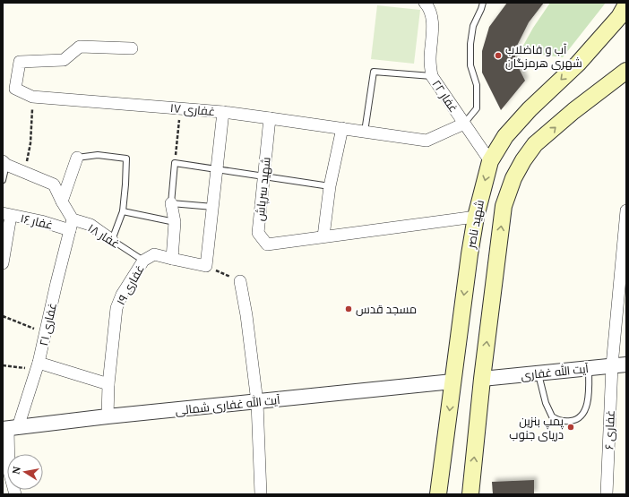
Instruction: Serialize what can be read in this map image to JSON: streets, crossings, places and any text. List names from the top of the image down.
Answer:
{
  "streets": {
    "main road": ["شهید ناصر"],
    "street": [
      "غفار ۲۲",
      "غفاری ۱۷",
      "شهید سرپاش",
      "غفار ۱۶",
      "غفار ۱۸",
      "غفاری ۱۹",
      "غفاری ۲۱",
      "آیت الله غفاری",
      "آیت الله غفاری شمالی",
      "غفاری ۶"
    ]
  },
  "crossings": [
    ["غفار ۲۲", "شهید ناصر"],
    ["غفاری ۱۷", "غفاری ۱۹"],
    ["شهید سرپاش", "شهید ناصر"],
    ["غفار ۱۶", "غفار ۱۸"],
    ["غفار ۱۶", "غفاری ۲۱"],
    ["شهید ناصر", "آیت الله غفاری شمالی"],
    ["غفار ۱۸", "غفاری ۱۹"],
    ["غفار ۱۸", "غفاری ۲۱"],
    ["غفاری ۱۹", "آیت الله غفاری شمالی"],
    ["غفاری ۲۱", "آیت الله غفاری شمالی"],
    ["آیت الله غفاری", "غفاری ۶"]
  ],
  "places": ["آب و فاضلاب شهری هرمزگان", "مسجد قدس", "پمپ بنزین دریای جنوب"],
  "north": "left"
}
